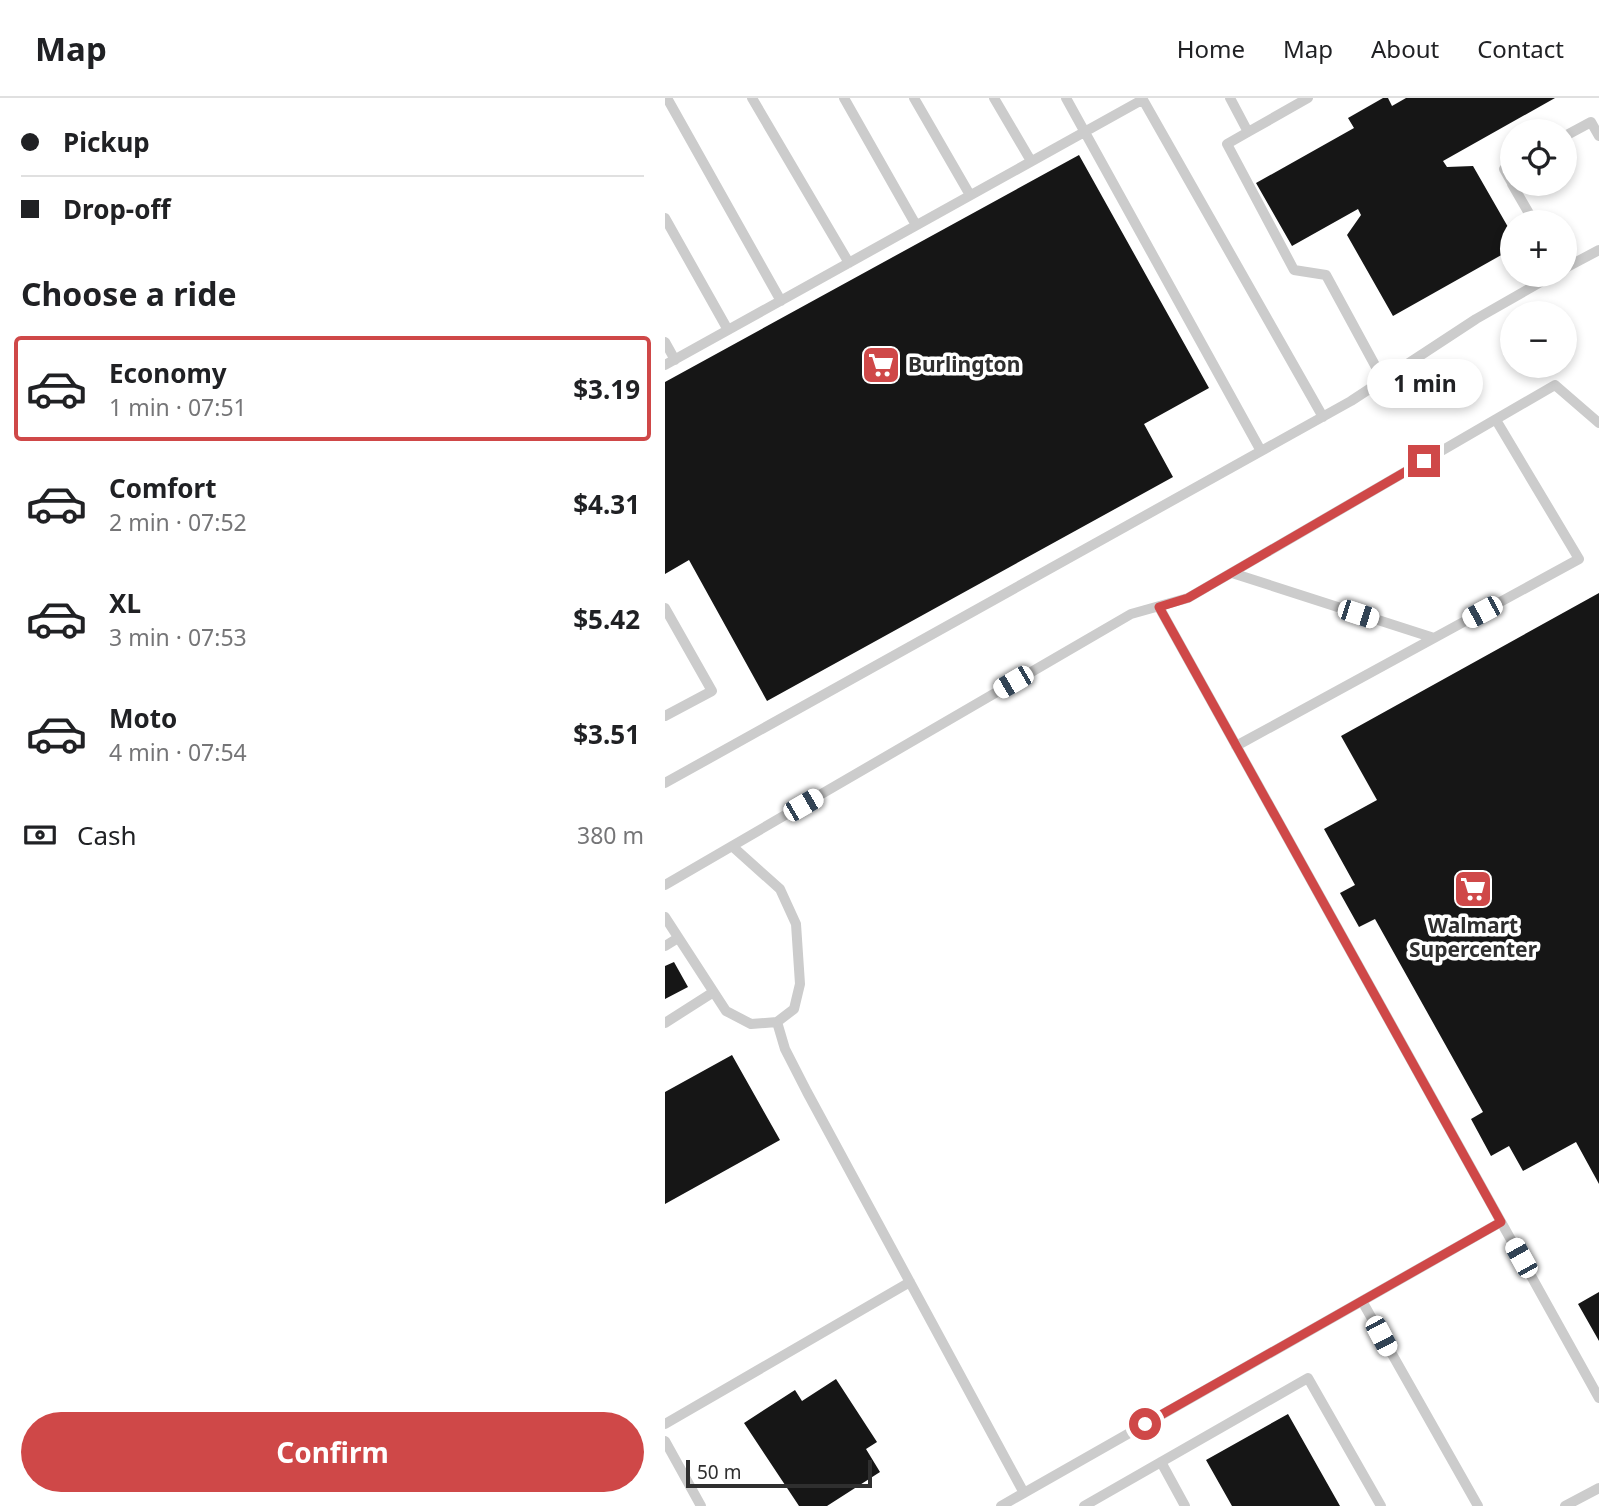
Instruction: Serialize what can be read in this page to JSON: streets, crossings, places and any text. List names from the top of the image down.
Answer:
{
  "places": {
    "supermarket": ["Burlington", "Walmart Supercenter"]
  },
  "scale_bar": "50 m",
  "page": {
    "header": "Map",
    "nav": [
      "Home",
      "Map",
      "About",
      "Contact"
    ],
    "banner": ["Pickup", "Drop-off"],
    "map_buttons": ["+", "−"],
    "heading": "Choose a ride",
    "list": [
      {
        "name": "Economy",
        "note": "1 min · 07:51",
        "value": "$3.19"
      },
      {
        "name": "Comfort",
        "note": "2 min · 07:52",
        "value": "$4.31"
      },
      {
        "name": "XL",
        "note": "3 min · 07:53",
        "value": "$5.42"
      },
      {
        "name": "Moto",
        "note": "4 min · 07:54",
        "value": "$3.51"
      }
    ],
    "bubble": "1 min",
    "pay": ["Cash", "380 m"],
    "buttons": "Confirm",
    "scale": "50 m"
  }
}
